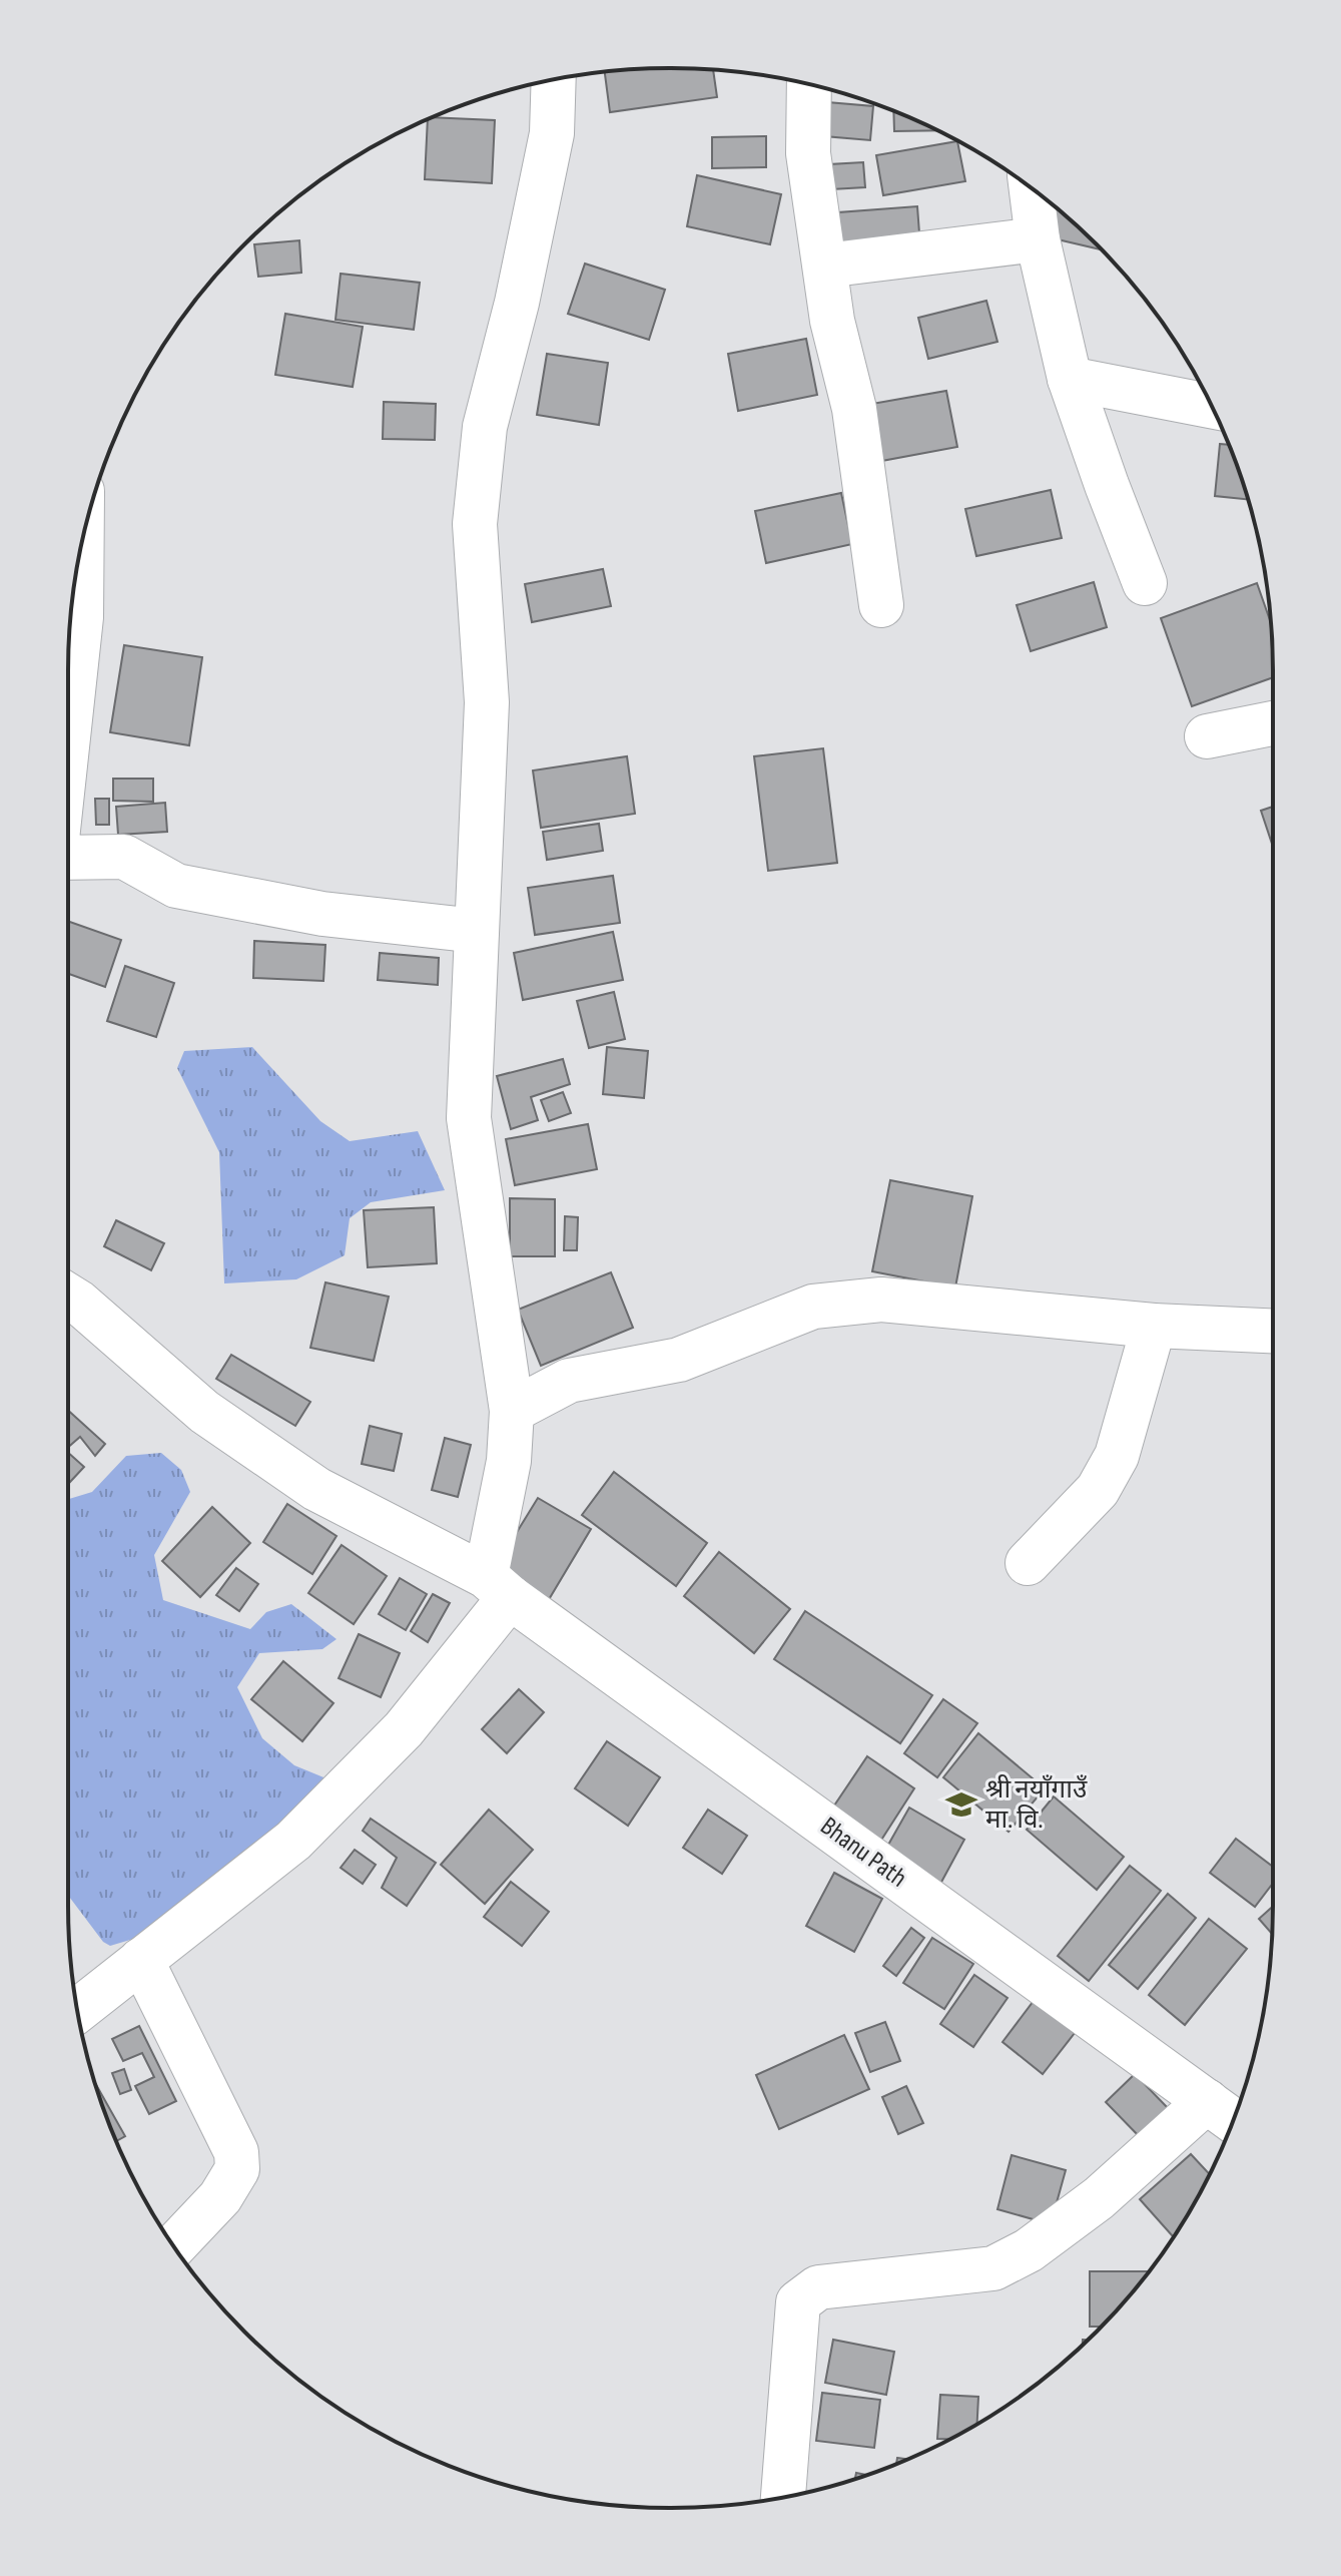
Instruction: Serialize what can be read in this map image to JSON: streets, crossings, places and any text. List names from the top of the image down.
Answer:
{
  "streets": {
    "street": ["Bhanu Path"]
  },
  "places": {
    "school or university": ["श्री नयाँगाउँ मा. वि."]
  }
}
